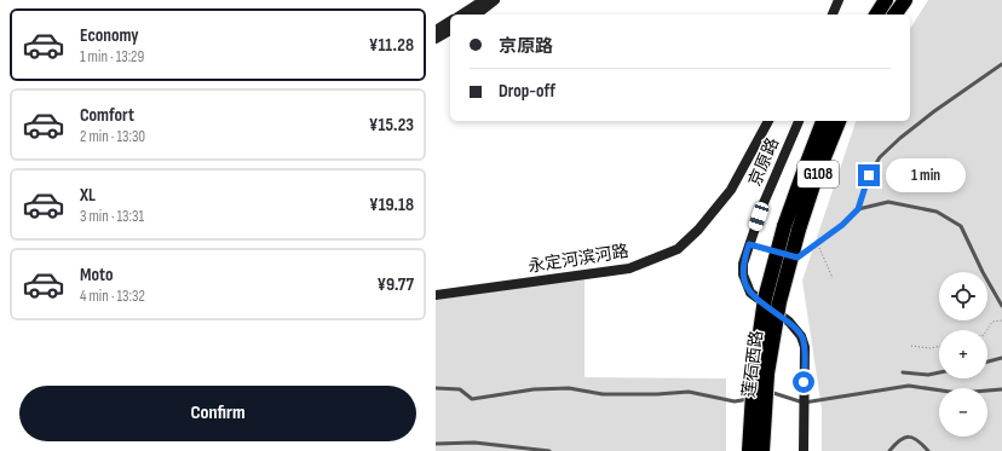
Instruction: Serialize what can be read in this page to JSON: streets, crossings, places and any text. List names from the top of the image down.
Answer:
{
  "streets": {
    "highway": ["G108", "莲石西路"],
    "street": ["京原路", "永定河滨河路"]
  },
  "page": {
    "list": [
      {
        "name": "Economy",
        "note": "1 min · 13:29",
        "value": "¥11.28"
      },
      {
        "name": "Comfort",
        "note": "2 min · 13:30",
        "value": "¥15.23"
      },
      {
        "name": "XL",
        "note": "3 min · 13:31",
        "value": "¥19.18"
      },
      {
        "name": "Moto",
        "note": "4 min · 13:32",
        "value": "¥9.77"
      }
    ],
    "banner": ["京原路", "Drop-off"],
    "bubble": "1 min",
    "map_buttons": ["+", "−"],
    "buttons": "Confirm"
  }
}
